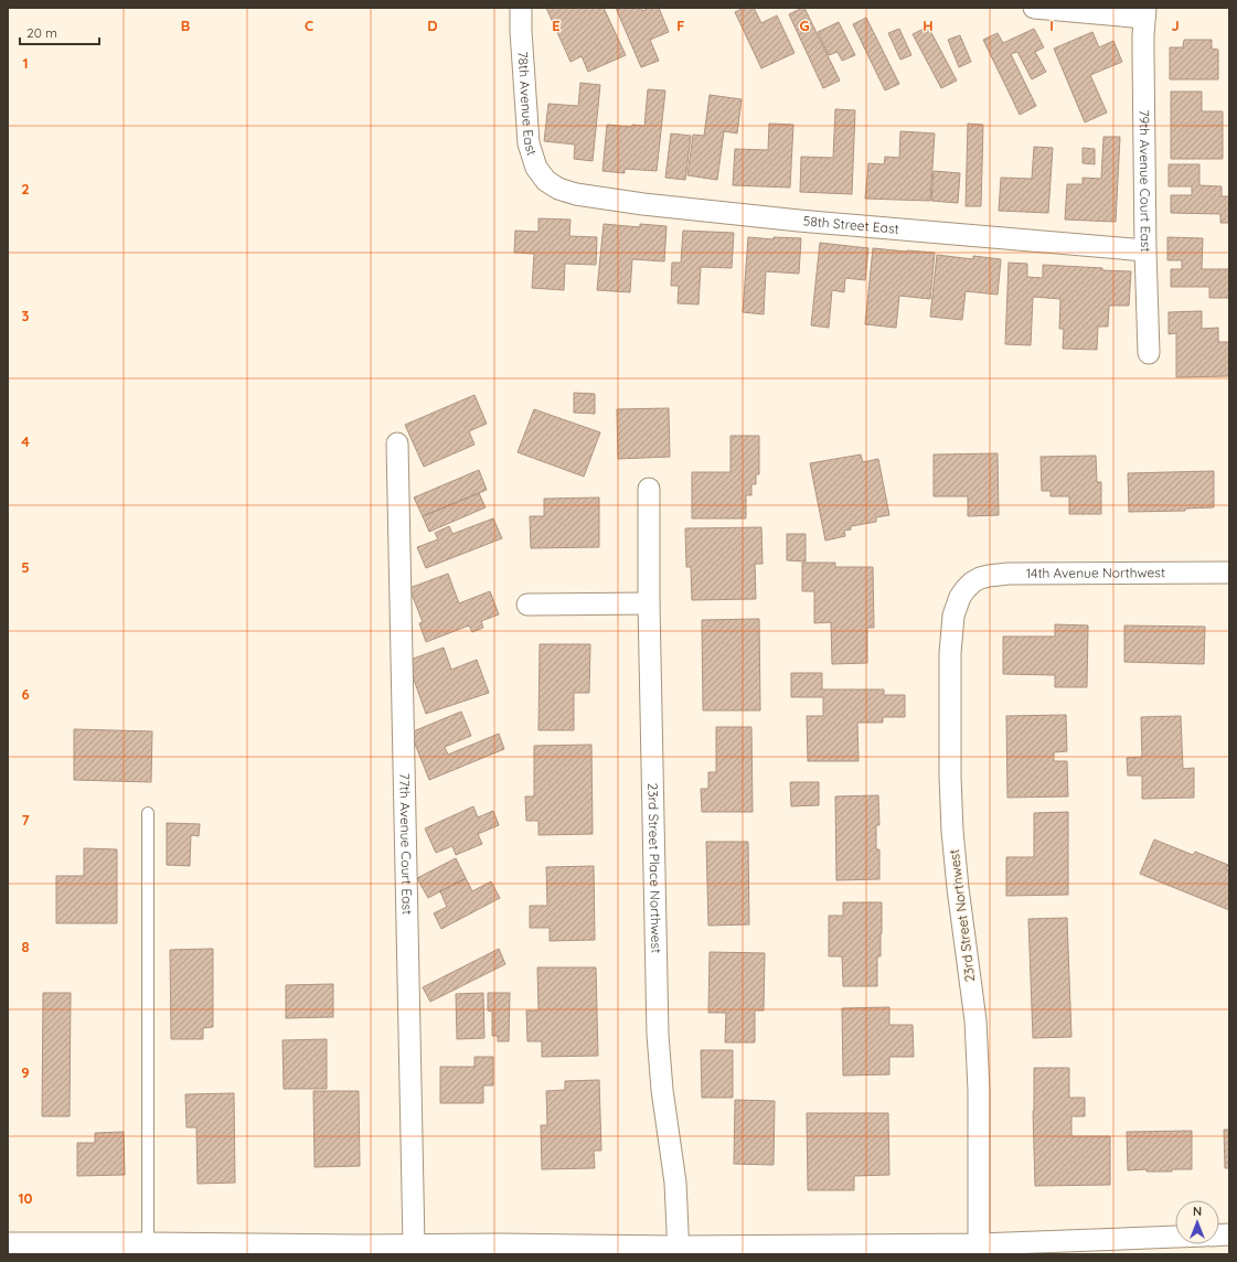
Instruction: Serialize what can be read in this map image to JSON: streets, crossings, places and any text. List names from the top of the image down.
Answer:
{
  "streets": {
    "street": [
      "78th Avenue East",
      "79th Avenue Court East",
      "58th Street East",
      "14th Avenue Northwest",
      "77th Avenue Court East",
      "23rd Street Place Northwest",
      "23rd Street Northwest"
    ]
  },
  "crossings": [
    ["78th Avenue East", "58th Street East"],
    ["79th Avenue Court East", "58th Street East"],
    ["14th Avenue Northwest", "23rd Street Northwest"]
  ],
  "scale_bar": "20 m",
  "north": "top",
  "grid": {
    "columns": [
      "B",
      "C",
      "D",
      "E",
      "F",
      "G",
      "H",
      "I",
      "J"
    ],
    "rows": [
      "1",
      "2",
      "3",
      "4",
      "5",
      "6",
      "7",
      "8",
      "9",
      "10"
    ]
  }
}
